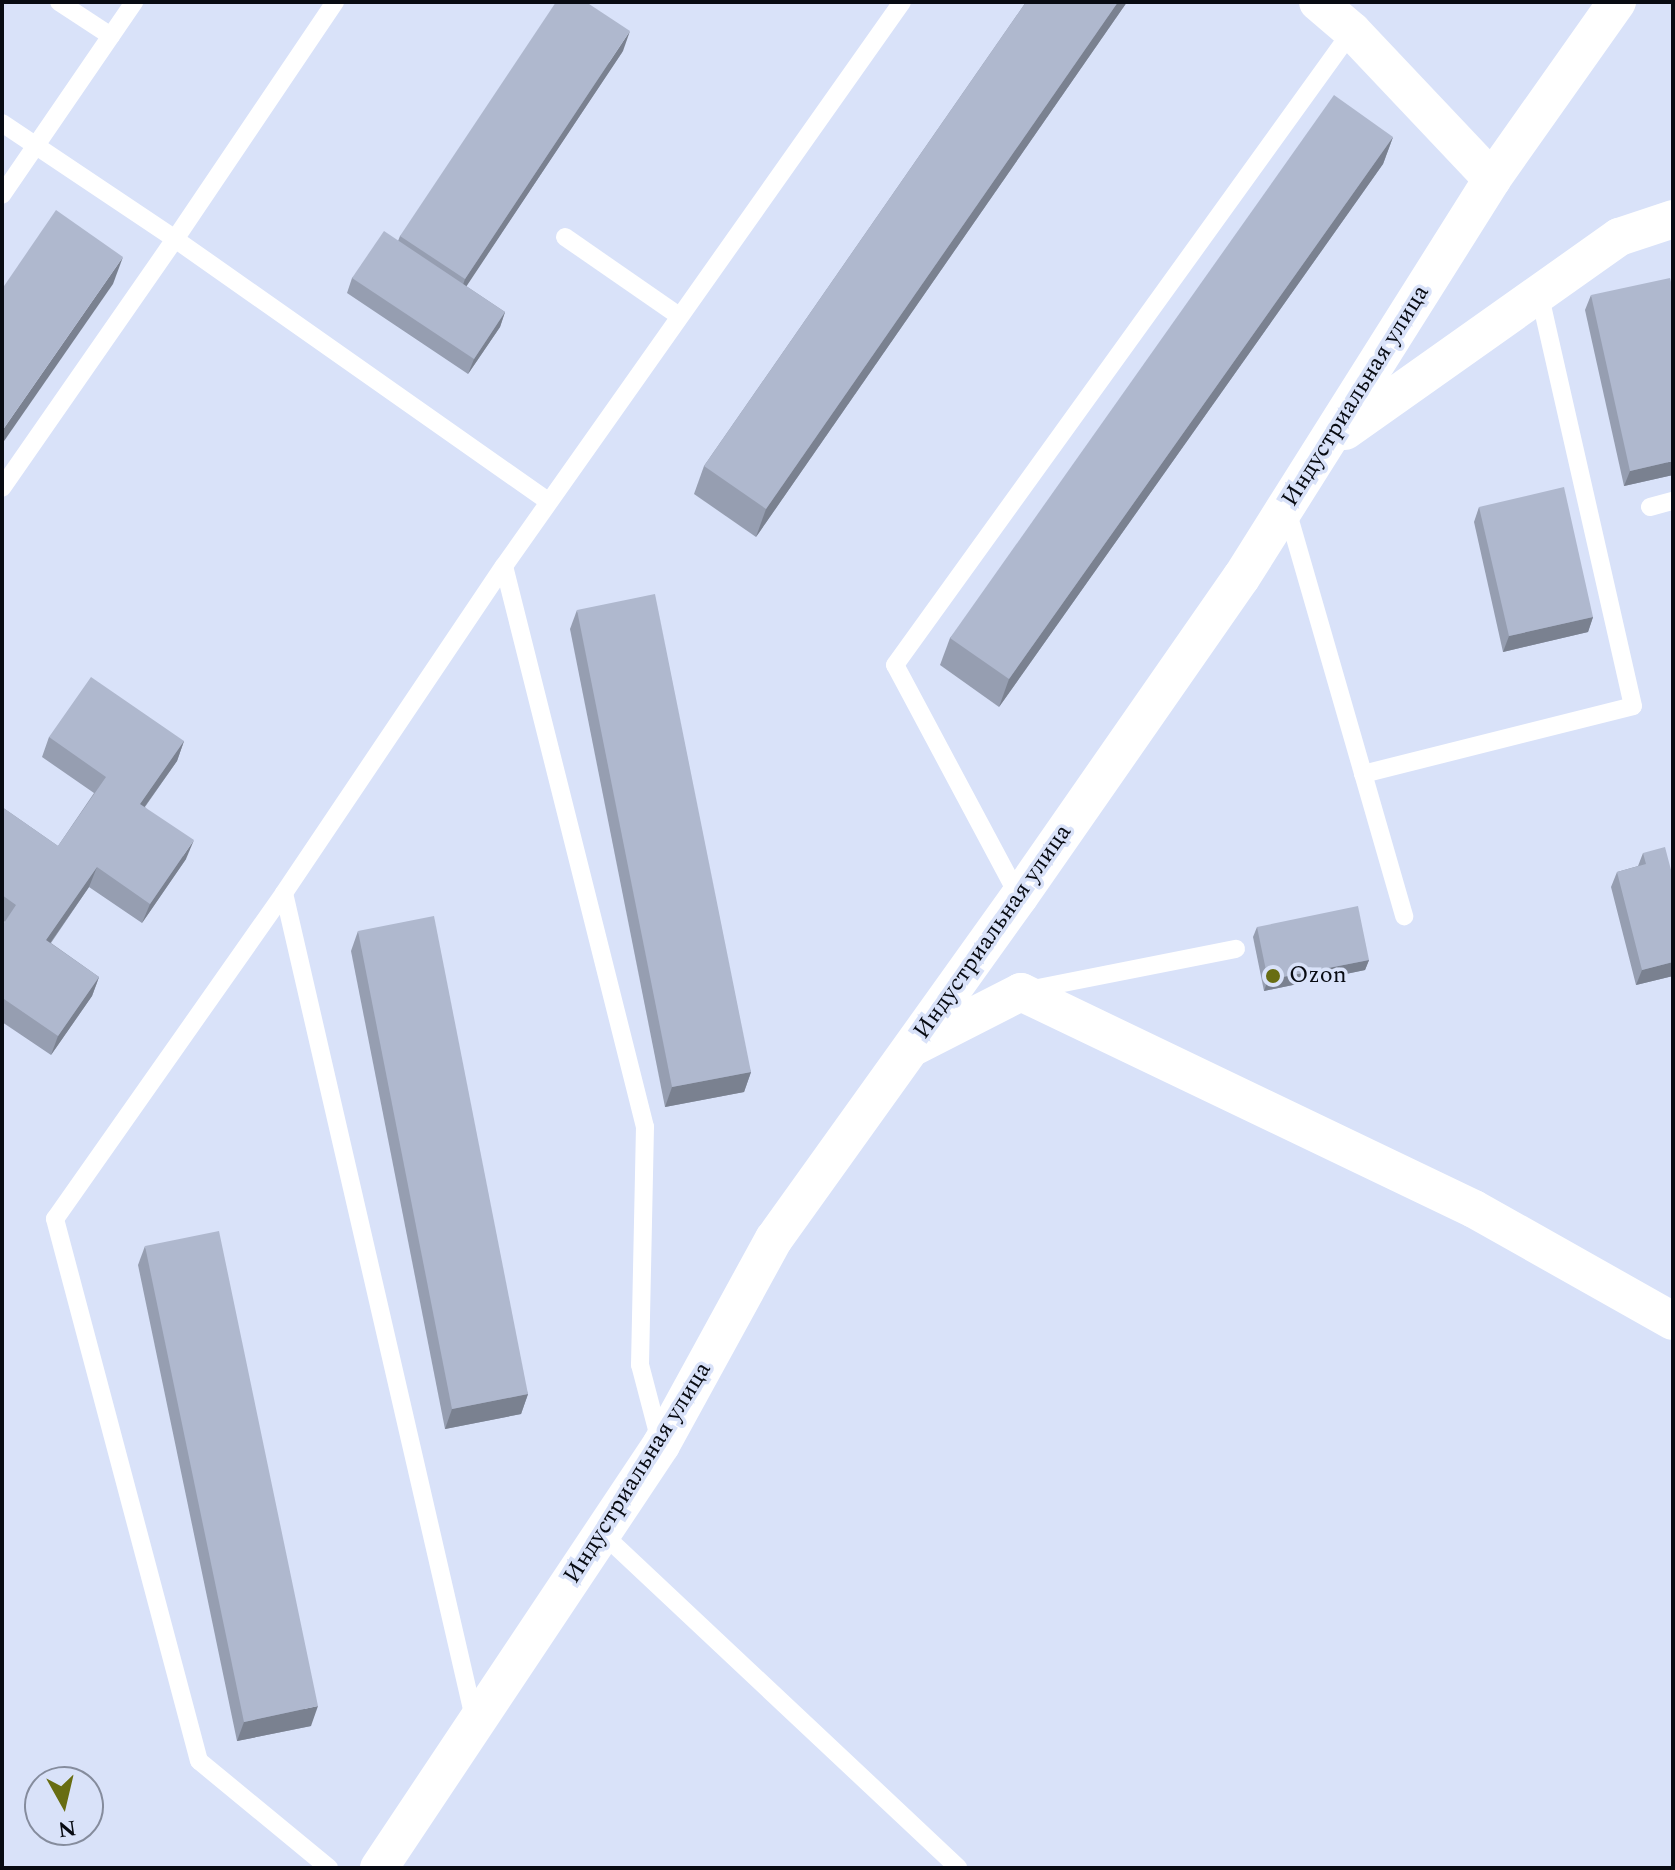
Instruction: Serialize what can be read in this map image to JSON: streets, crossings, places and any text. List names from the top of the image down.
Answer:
{
  "streets": {
    "street": ["Индустриальная улица"]
  },
  "places": ["Ozon"],
  "north": "bottom"
}
